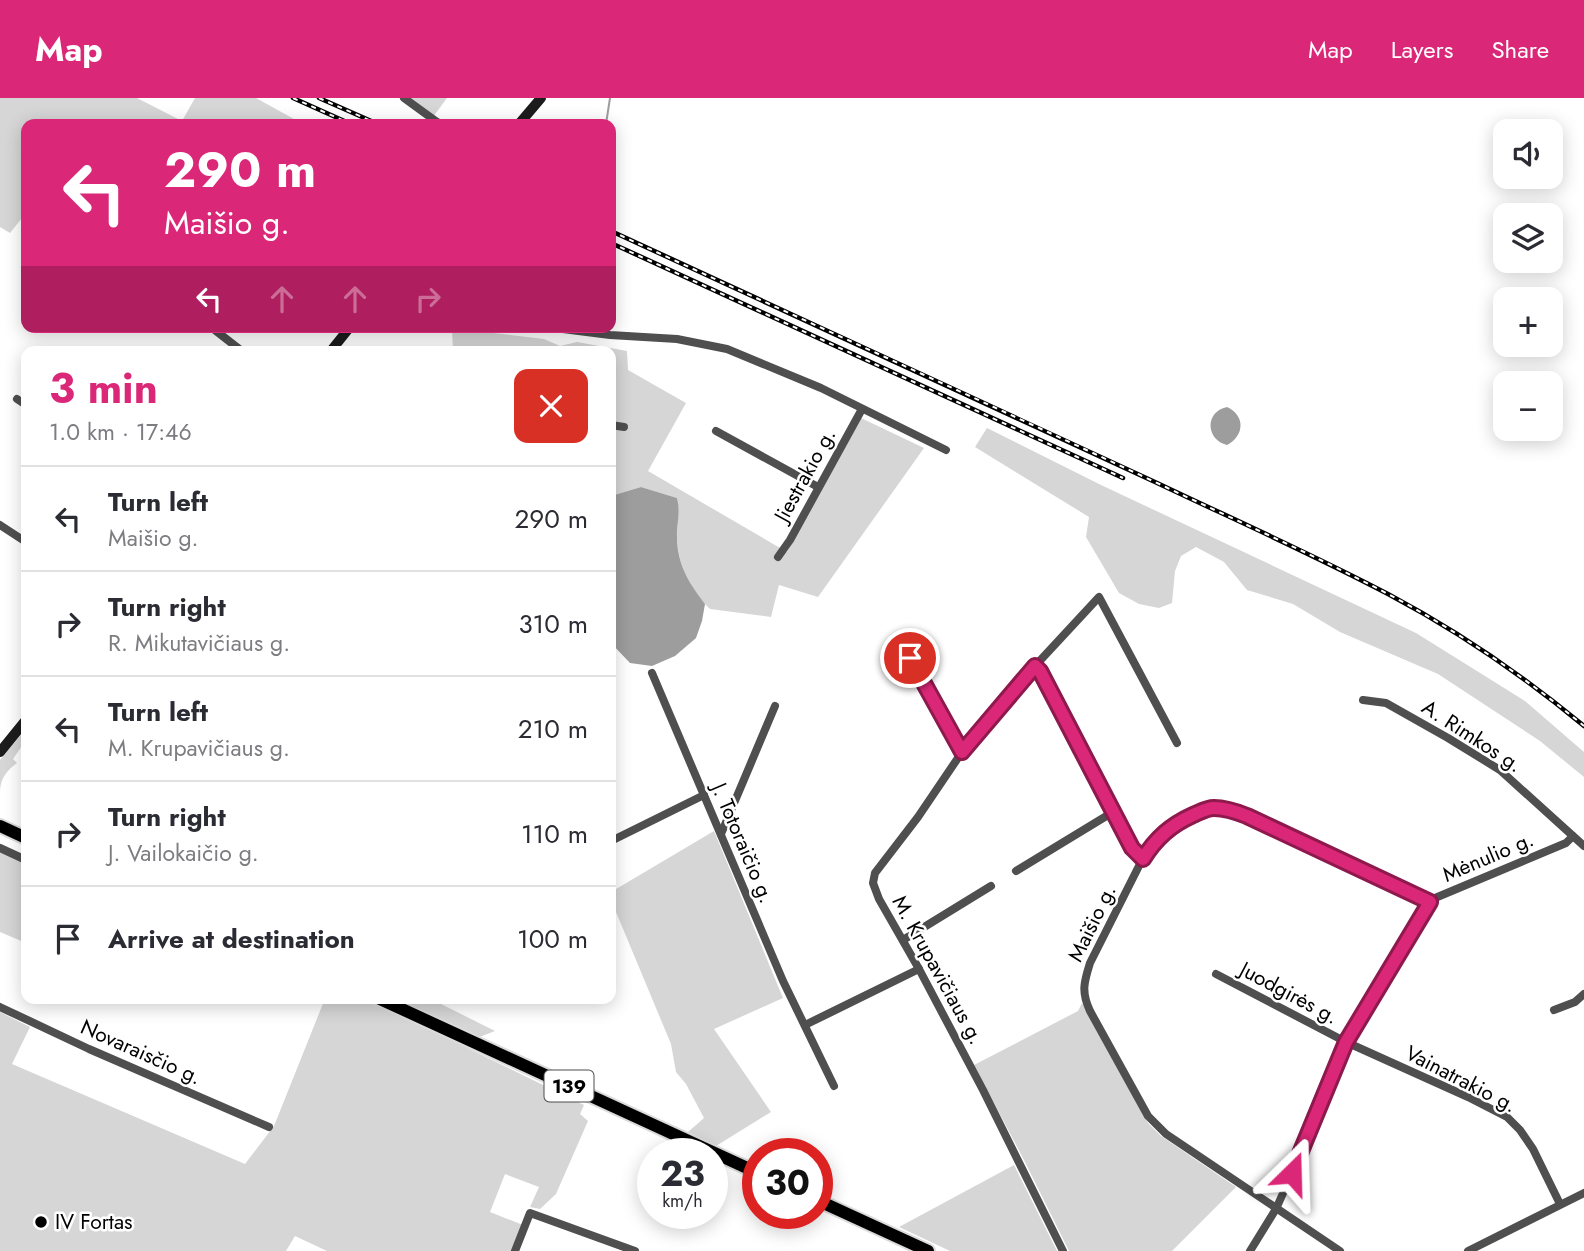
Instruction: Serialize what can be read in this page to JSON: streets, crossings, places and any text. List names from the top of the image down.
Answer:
{
  "streets": {
    "main road": ["139"],
    "street": [
      "Jiestrakio g.",
      "A. Rimkos g.",
      "J. Totoraičio g.",
      "Mėnulio g.",
      "Maišio g.",
      "M. Krupavičiaus g.",
      "Juodgirės g.",
      "Novaraisčio g.",
      "Vainatrakio g."
    ]
  },
  "crossings": [
    ["A. Rimkos g.", "Mėnulio g."],
    ["Mėnulio g.", "Maišio g."],
    ["Mėnulio g.", "Juodgirės g."],
    ["Mėnulio g.", "Vainatrakio g."],
    ["Juodgirės g.", "Vainatrakio g."]
  ],
  "places": ["IV Fortas"],
  "page": {
    "header": "Map",
    "nav": ["Map", "Layers", "Share"],
    "map_buttons": ["+", "−"],
    "turn": ["290 m", "Maišio g."],
    "heading": ["3 min", "1.0 km · 17:46"],
    "list": [
      {
        "name": "Turn left",
        "note": "Maišio g.",
        "value": "290 m"
      },
      {
        "name": "Turn right",
        "note": "R. Mikutavičiaus g.",
        "value": "310 m"
      },
      {
        "name": "Turn left",
        "note": "M. Krupavičiaus g.",
        "value": "210 m"
      },
      {
        "name": "Turn right",
        "note": "J. Vailokaičio g.",
        "value": "110 m"
      },
      {
        "name": "Arrive at destination",
        "value": "100 m"
      }
    ],
    "speed": "23 km/h",
    "limit": "30"
  }
}
